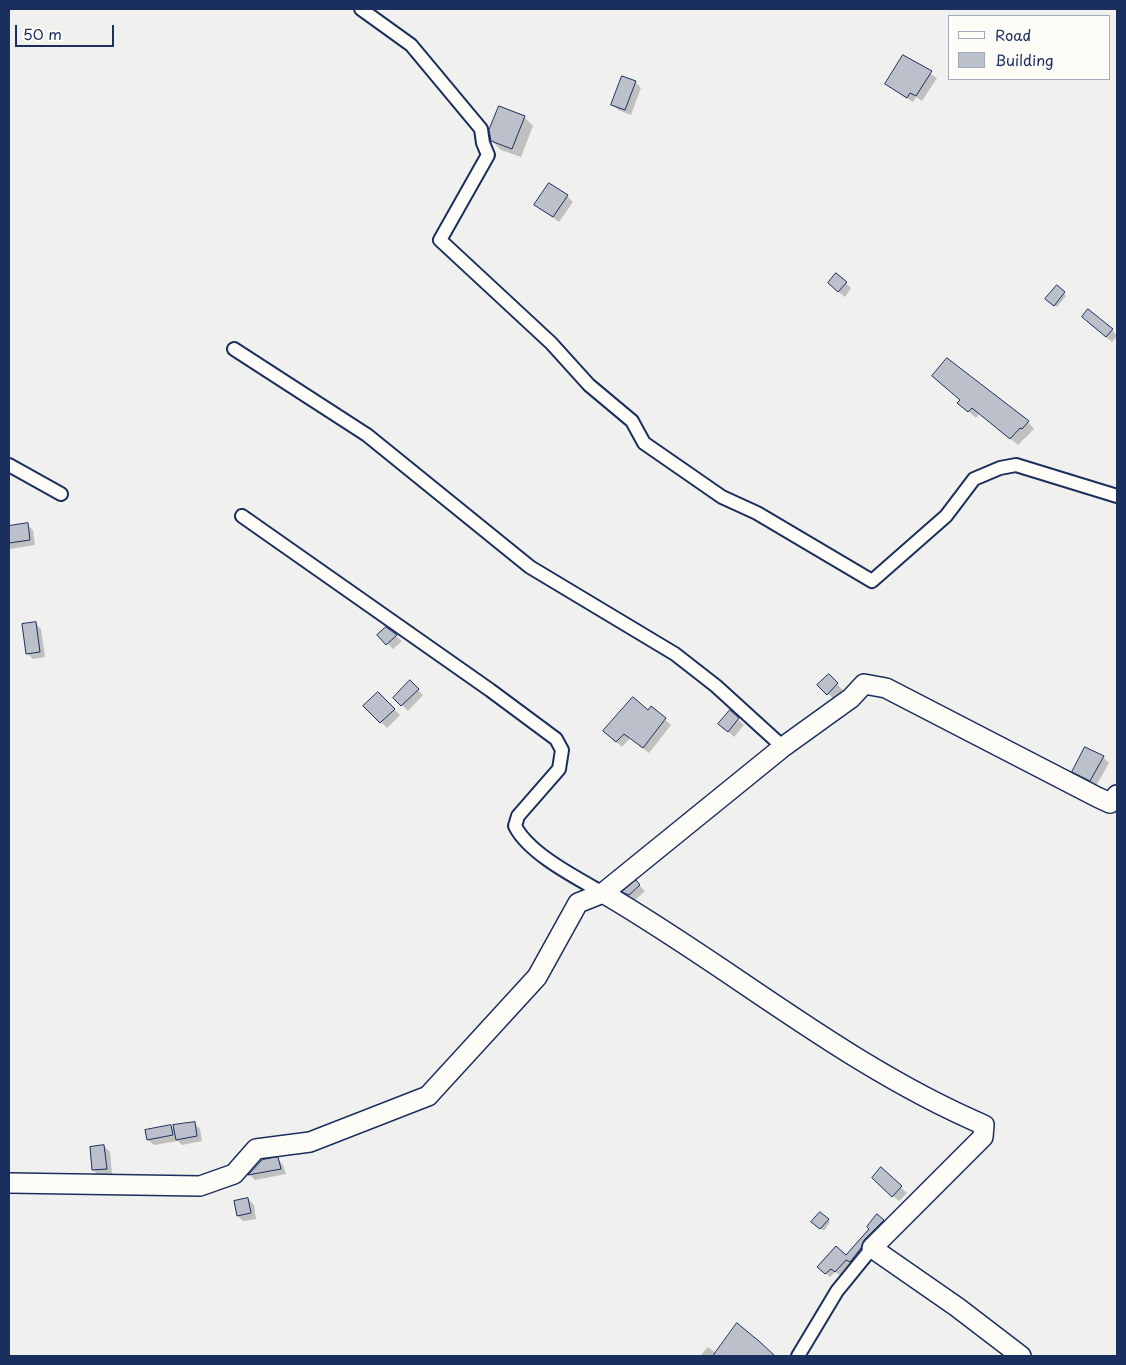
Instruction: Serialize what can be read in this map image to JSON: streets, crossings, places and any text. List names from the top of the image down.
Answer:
{
  "legend": ["Road", "Building"],
  "scale_bar": "50 m"
}
